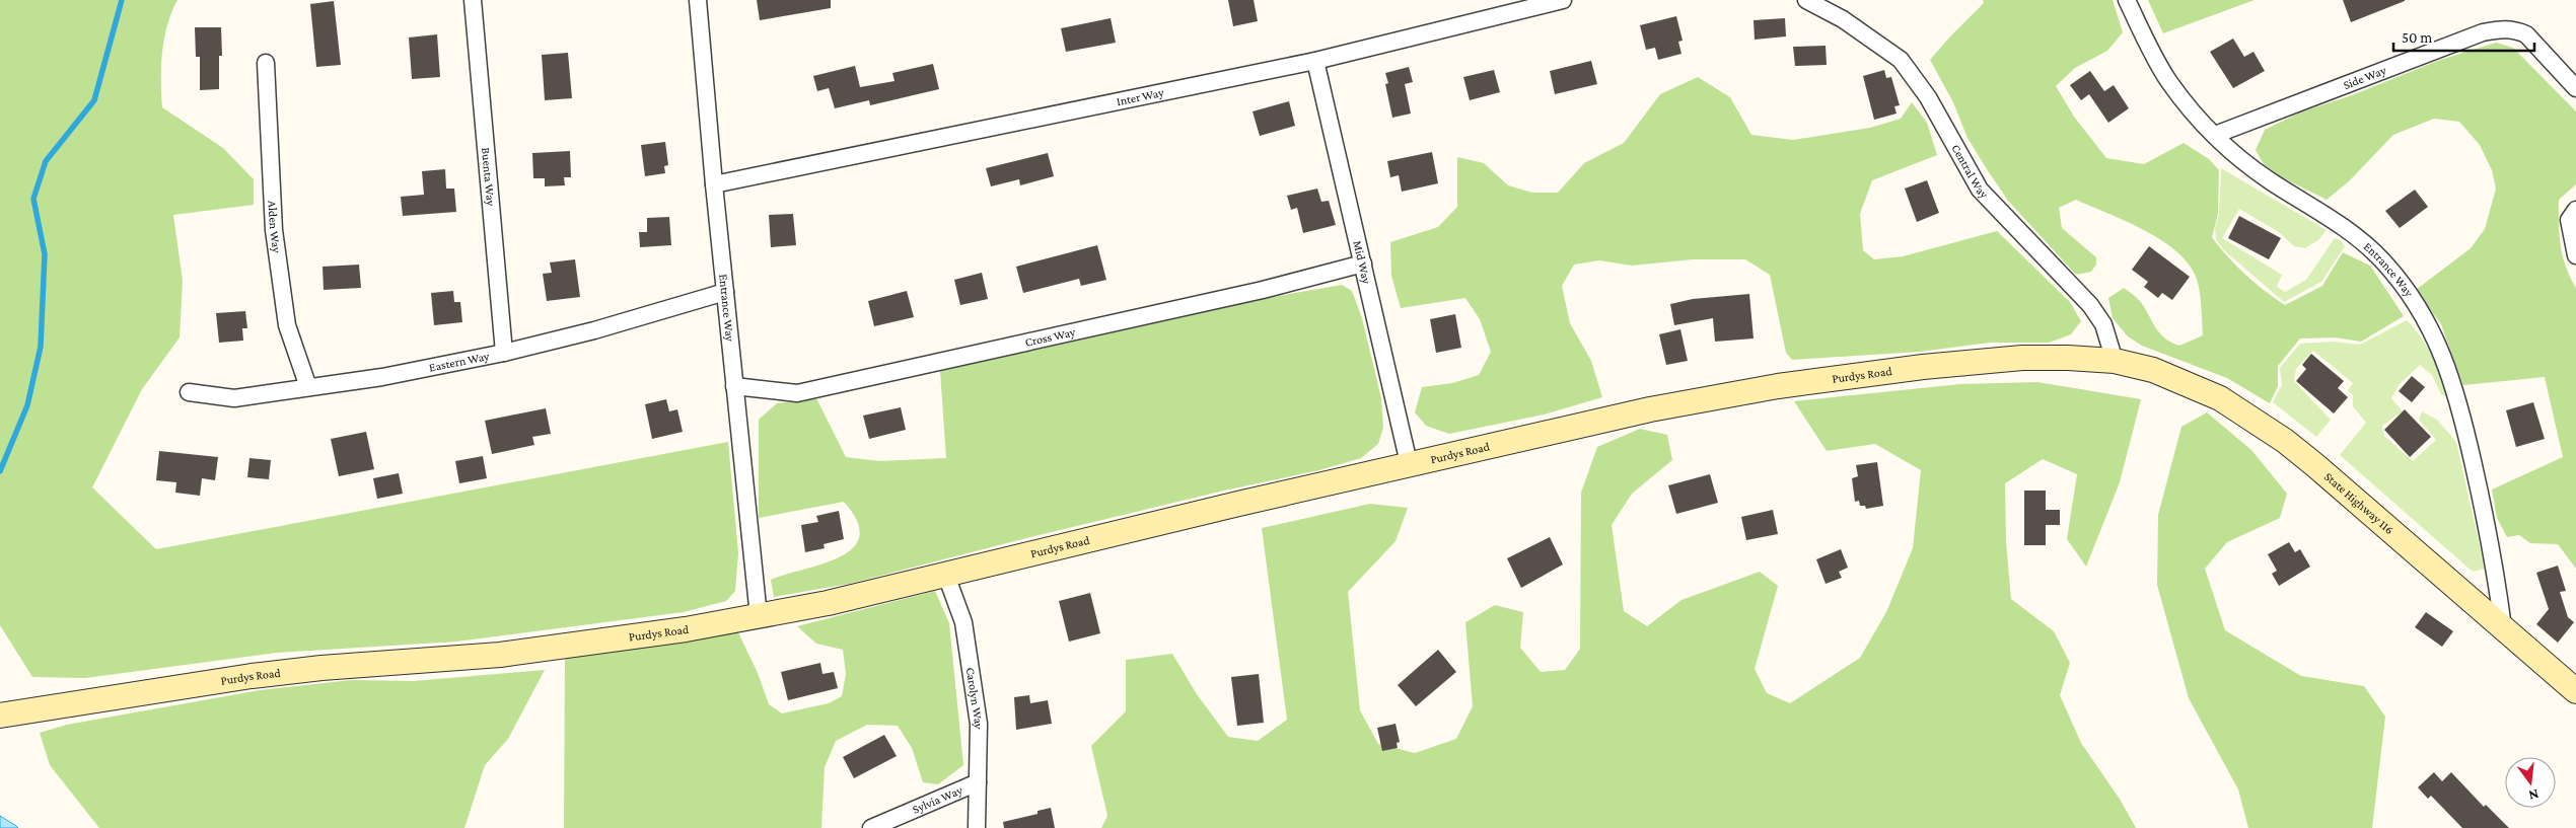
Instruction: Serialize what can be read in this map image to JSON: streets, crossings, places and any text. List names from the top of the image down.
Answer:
{
  "streets": {
    "main road": ["Purdys Road", "State Highway 116"],
    "street": [
      "Side Way",
      "Inter Way",
      "Central Way",
      "Buenta Way",
      "Alden Way",
      "Mid Way",
      "Entrance Way",
      "Cross Way",
      "Eastern Way",
      "Carolyn Way",
      "Sylvia Way"
    ]
  },
  "crossings": [
    ["Side Way", "Entrance Way"],
    ["Inter Way", "Mid Way"],
    ["Inter Way", "Entrance Way"],
    ["Central Way", "Purdys Road"],
    ["Central Way", "State Highway 116"],
    ["Buenta Way", "Eastern Way"],
    ["Alden Way", "Eastern Way"],
    ["Mid Way", "Cross Way"],
    ["Mid Way", "Purdys Road"],
    ["Entrance Way", "Cross Way"],
    ["Entrance Way", "Eastern Way"],
    ["Entrance Way", "Purdys Road"],
    ["Entrance Way", "State Highway 116"],
    ["Purdys Road", "State Highway 116"],
    ["Purdys Road", "Carolyn Way"],
    ["Carolyn Way", "Sylvia Way"]
  ],
  "scale_bar": "50 m",
  "north": "bottom"
}
